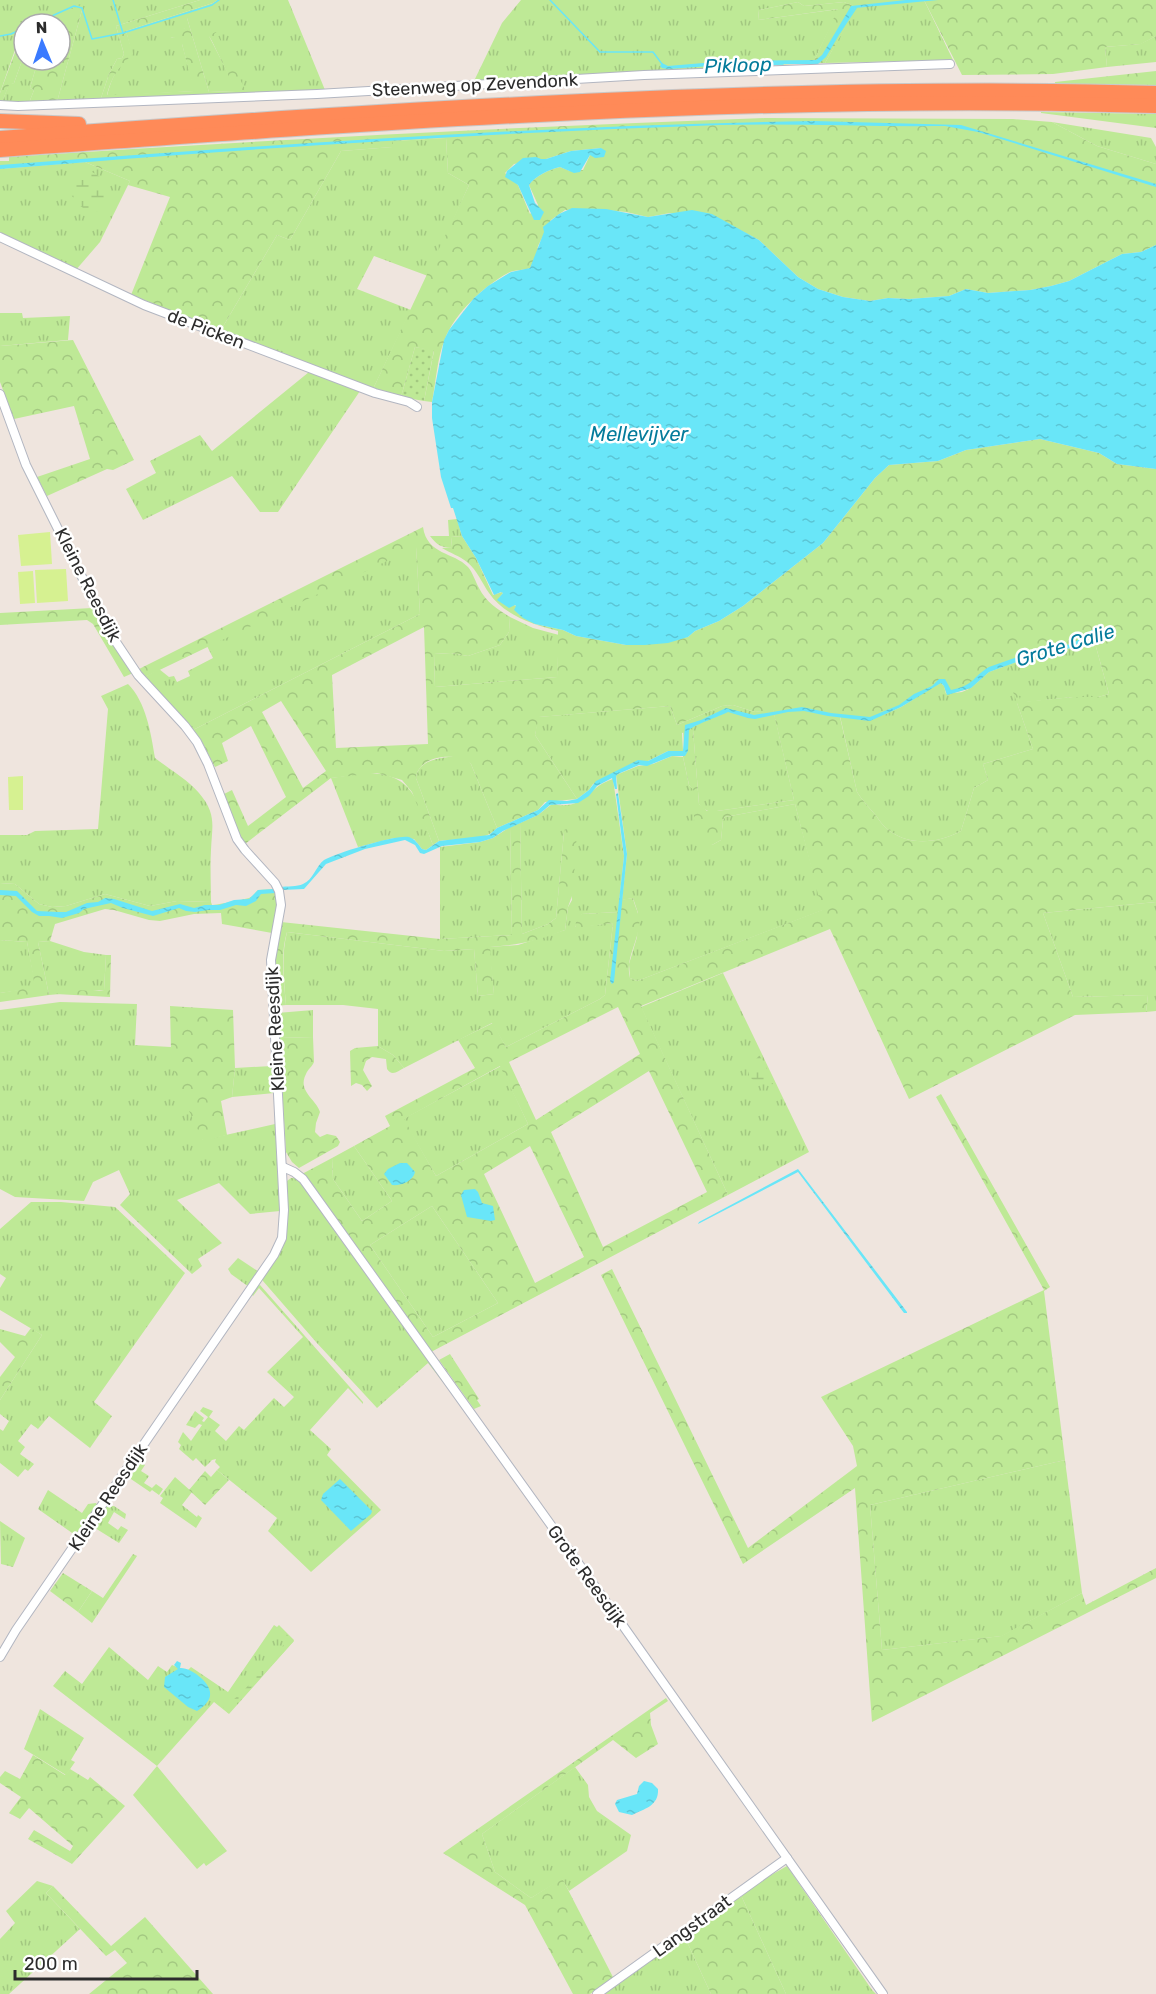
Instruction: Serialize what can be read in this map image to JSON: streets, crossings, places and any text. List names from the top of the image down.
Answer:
{
  "streets": {
    "street": [
      "Steenweg op Zevendonk",
      "de Picken",
      "Kleine Reesdijk",
      "Grote Reesdijk",
      "Langstraat"
    ]
  },
  "crossings": [
    ["Kleine Reesdijk", "Grote Reesdijk"],
    ["Grote Reesdijk", "Langstraat"]
  ],
  "water": ["Pikloop", "Mellevijver", "Grote Calie"],
  "scale_bar": "200 m",
  "north": "top"
}
